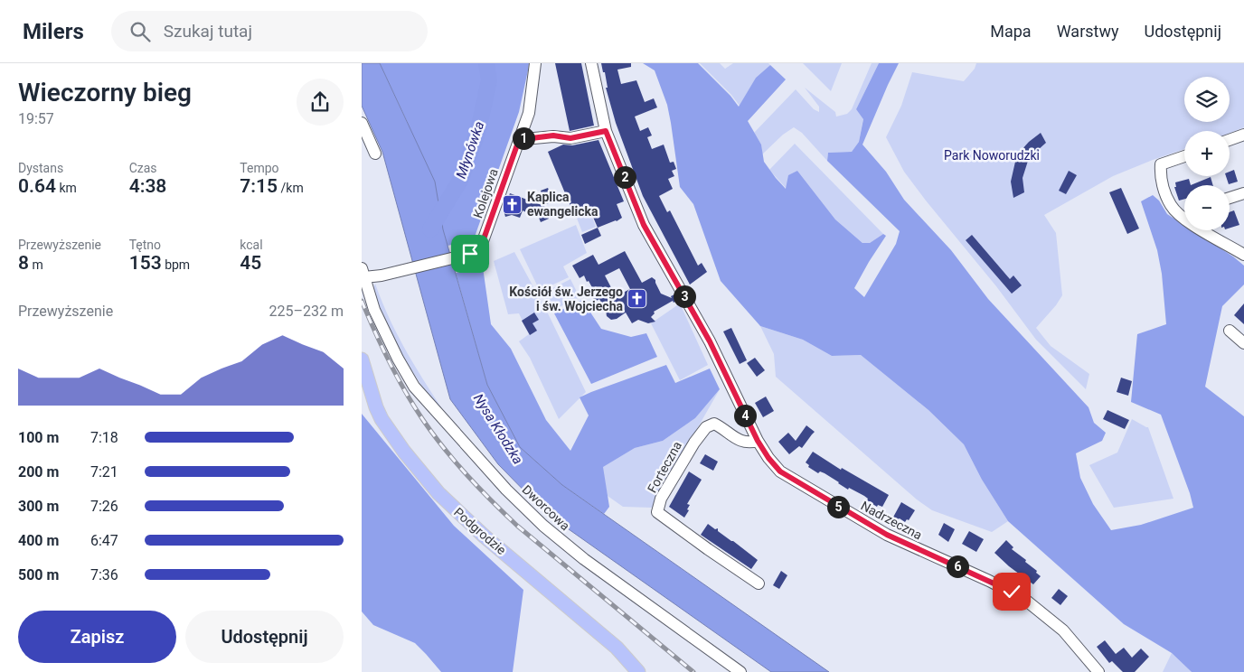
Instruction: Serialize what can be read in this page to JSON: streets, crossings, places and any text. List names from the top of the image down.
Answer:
{
  "streets": {
    "main road": ["Podgrodzie"],
    "street": [
      "Kolejowa",
      "Forteczna",
      "Dworcowa",
      "Nadrzeczna"
    ]
  },
  "crossings": [
    ["Kolejowa", "Dworcowa"],
    ["Forteczna", "Nadrzeczna"]
  ],
  "water": ["Młynówka", "Nysa Kłodzka"],
  "parks": ["Park Noworudzki"],
  "places": {
    "church": ["Kaplica ewangelicka", "Kościół św. Jerzego i św. Wojciecha"]
  },
  "page": {
    "header": "Milers",
    "search": "Szukaj tutaj",
    "nav": ["Mapa", "Warstwy", "Udostępnij"],
    "heading": ["Wieczorny bieg", "19:57"],
    "map_buttons": ["+", "−"],
    "pins": [
      "1",
      "2",
      "3",
      "4",
      "5",
      "6"
    ],
    "stats": [
      ["Dystans", "0.64 km"],
      ["Czas", "4:38"],
      ["Tempo", "7:15 /km"],
      ["Przewyższenie", "8 m"],
      ["Tętno", "153 bpm"],
      ["kcal", "45"]
    ],
    "chart": ["Przewyższenie", "225–232 m"],
    "list": [
      {
        "name": "100 m",
        "note": "7:18"
      },
      {
        "name": "200 m",
        "note": "7:21"
      },
      {
        "name": "300 m",
        "note": "7:26"
      },
      {
        "name": "400 m",
        "note": "6:47"
      },
      {
        "name": "500 m",
        "note": "7:36"
      }
    ],
    "buttons": ["Zapisz", "Udostępnij"]
  }
}
